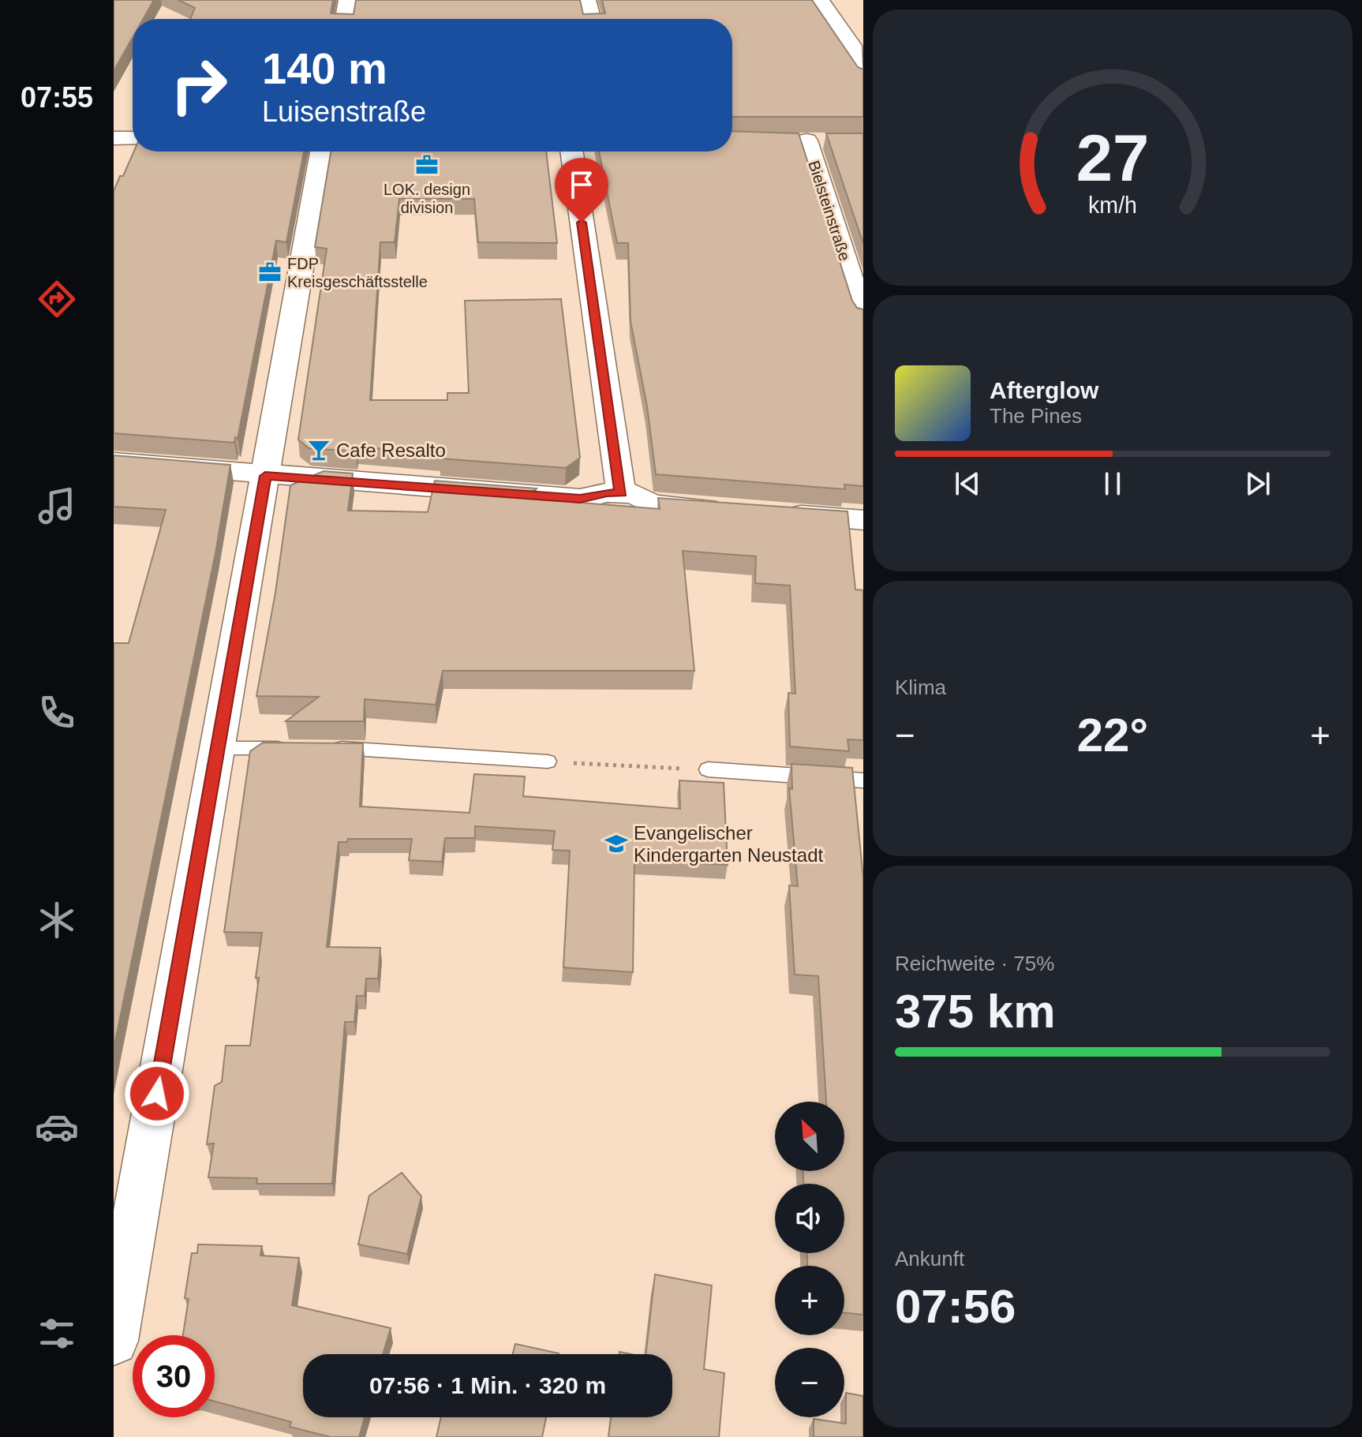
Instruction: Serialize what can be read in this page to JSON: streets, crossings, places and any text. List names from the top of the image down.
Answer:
{
  "streets": {
    "street": ["Bielsteinstraße"]
  },
  "places": {
    "office": ["LOK. design division", "FDP Kreisgeschäftsstelle"],
    "bar": ["Cafe Resalto"],
    "school or university": ["Evangelischer Kindergarten Neustadt"]
  },
  "north": "top left",
  "page": {
    "tabs": "07:55",
    "turn": ["140 m", "Luisenstraße"],
    "song": ["Afterglow", "The Pines"],
    "tile": [
      "Klima",
      ["Reichweite · 75%", "375 km"],
      ["Ankunft", "07:56"]
    ],
    "heat": ["−", "22°", "+"],
    "map_buttons": ["+", "−"],
    "limit": "30",
    "trip": "07:56 · 1 Min. · 320 m",
    "gauge": ["27", "km/h"]
  }
}
